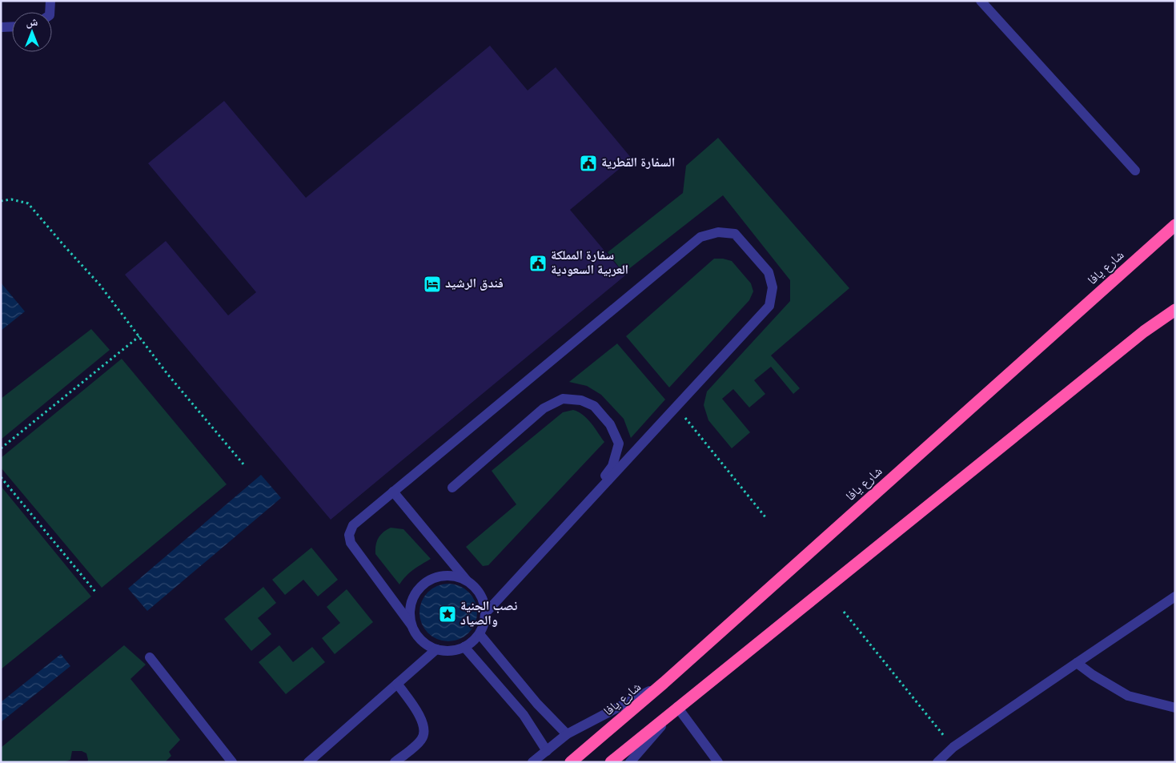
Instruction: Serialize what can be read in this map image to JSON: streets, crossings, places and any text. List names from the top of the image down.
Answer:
{
  "streets": {
    "highway": ["شارع يافا"]
  },
  "places": {
    "public building": ["السفارة القطرية", "سفارة المملكة العربية السعودية"],
    "hotel": ["فندق الرشيد"],
    "place": ["نصب الجنية والصياد"]
  },
  "north": "top"
}
